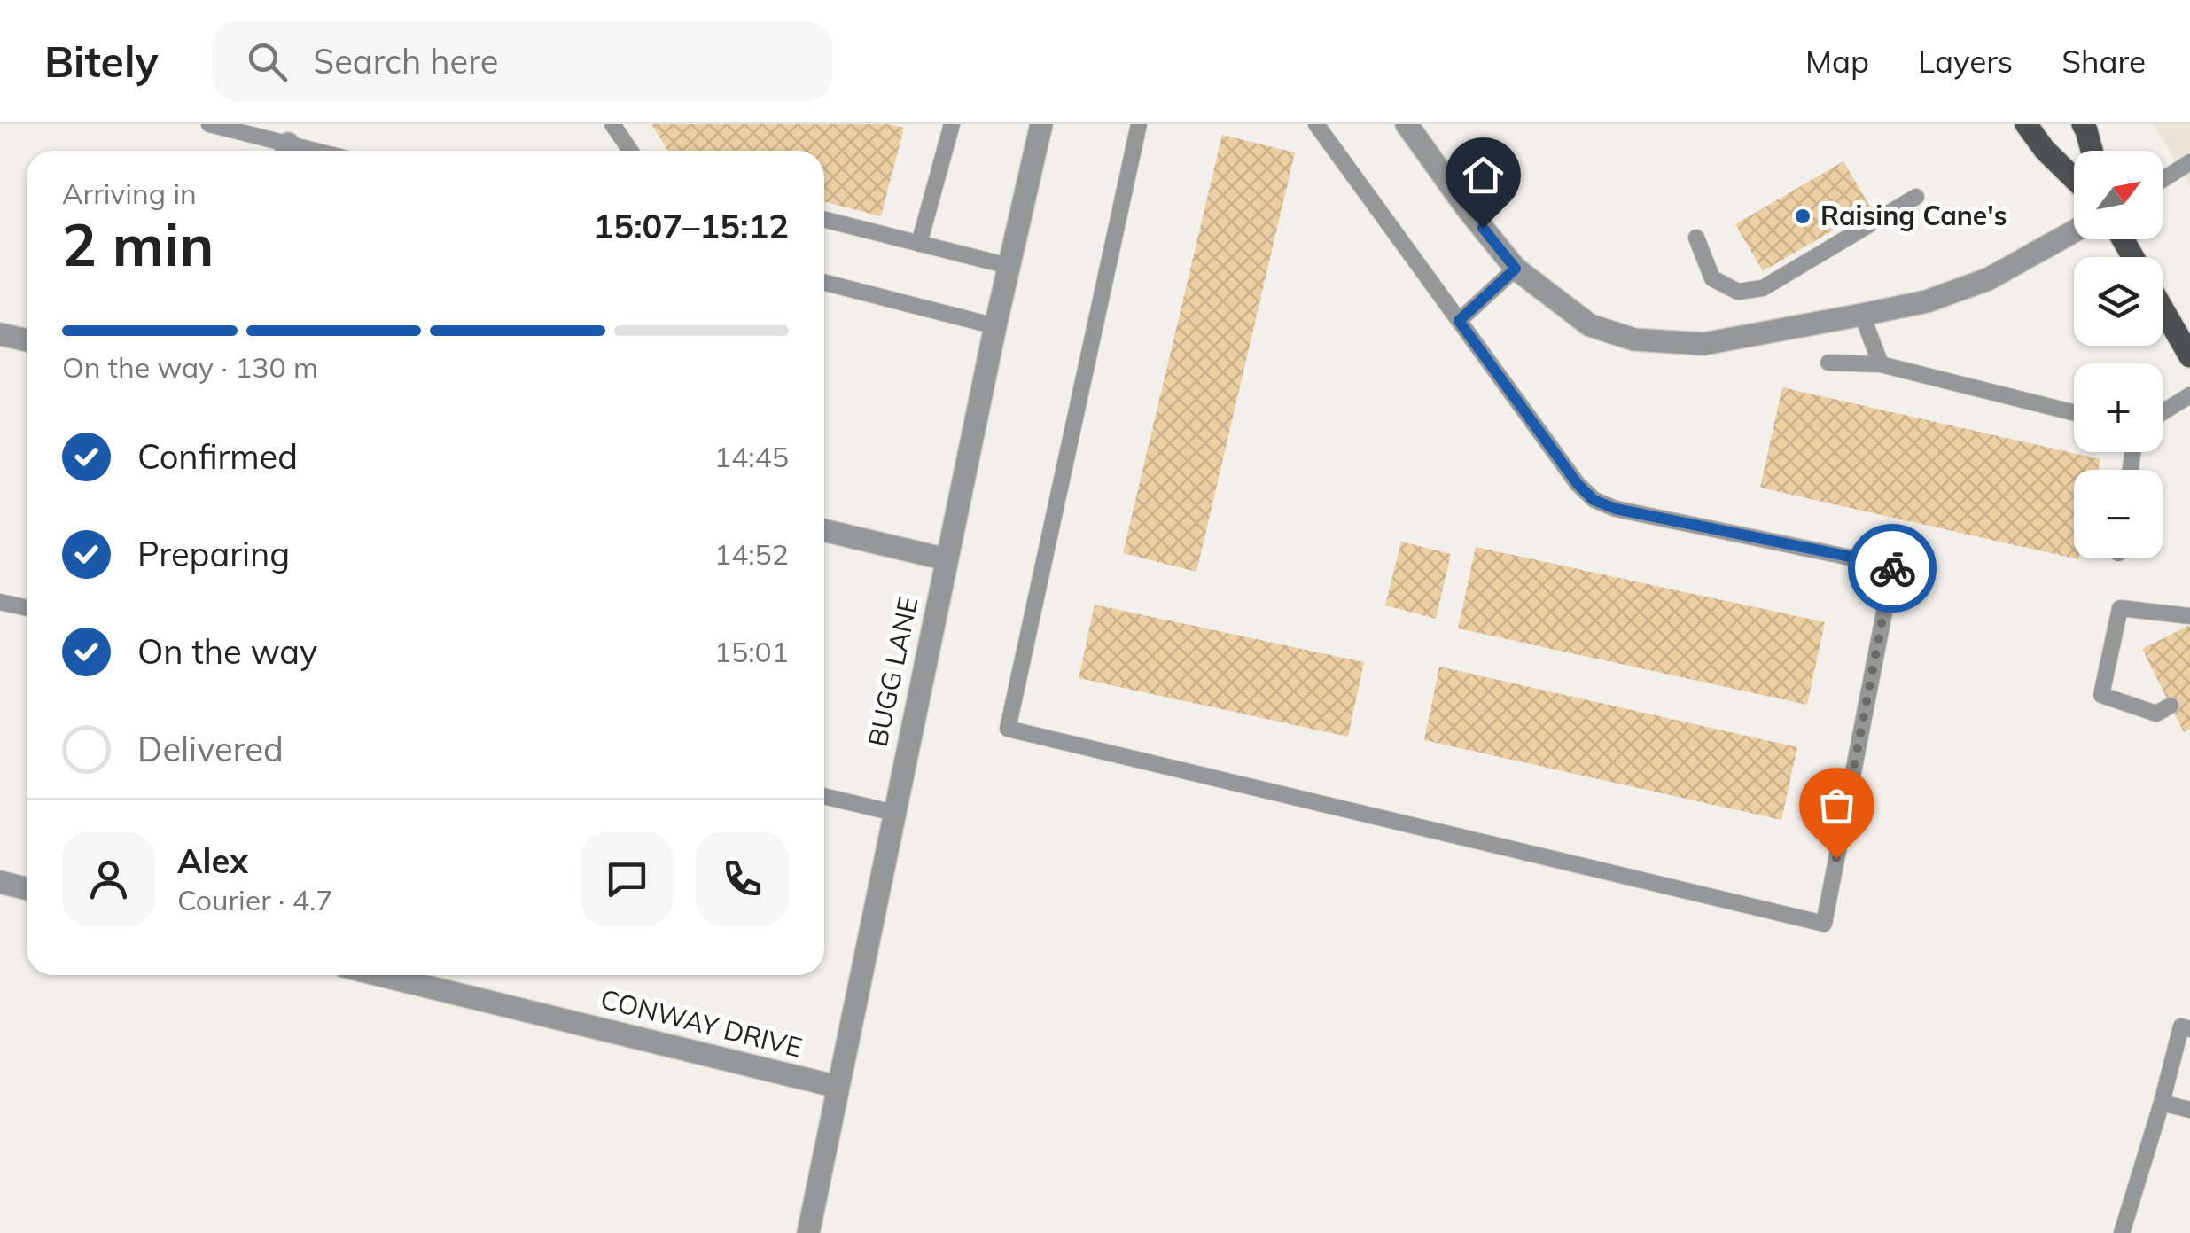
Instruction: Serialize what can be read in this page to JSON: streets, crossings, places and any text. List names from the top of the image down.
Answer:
{
  "streets": {
    "street": ["BUGG LANE", "CONWAY DRIVE"]
  },
  "crossings": [
    ["BUGG LANE", "CONWAY DRIVE"]
  ],
  "places": ["Raising Cane's"],
  "north": "top right",
  "page": {
    "header": "Bitely",
    "search": "Search here",
    "nav": ["Map", "Layers", "Share"],
    "map_buttons": ["+", "−"],
    "heading": ["2 min", "Arriving in", "15:07–15:12"],
    "panel": ["Alex", "Courier · 4.7"],
    "bar": "On the way · 130 m",
    "list": [
      ["Confirmed", "14:45"],
      ["Preparing", "14:52"],
      ["On the way", "15:01"],
      "Delivered"
    ]
  }
}
